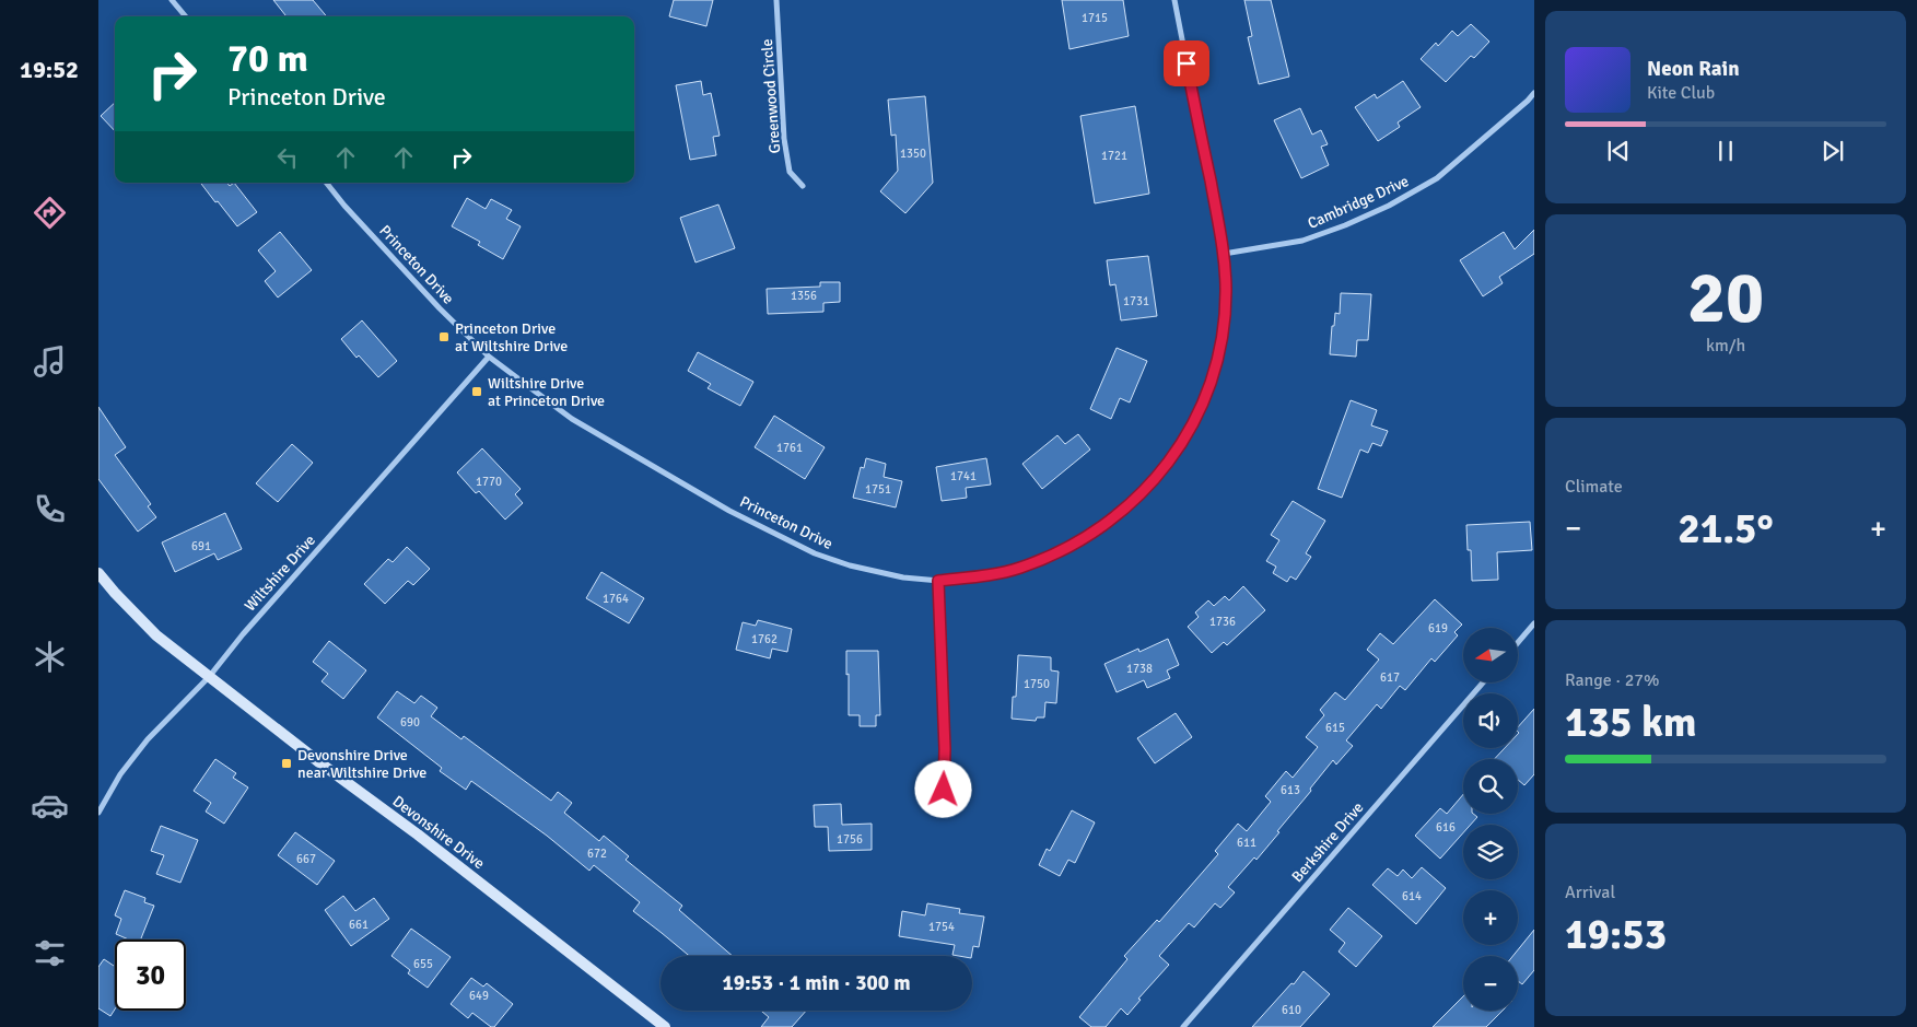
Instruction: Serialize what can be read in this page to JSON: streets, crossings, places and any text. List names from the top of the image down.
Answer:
{
  "streets": {
    "street": [
      "Greenwood Circle",
      "Cambridge Drive",
      "Princeton Drive",
      "Wiltshire Drive",
      "Devonshire Drive",
      "Berkshire Drive"
    ]
  },
  "crossings": [
    ["Cambridge Drive", "Princeton Drive"],
    ["Princeton Drive", "Wiltshire Drive"],
    ["Wiltshire Drive", "Devonshire Drive"]
  ],
  "places": {
    "transit": ["Princeton Drive at Wiltshire Drive", "Wiltshire Drive at Princeton Drive", "Devonshire Drive near Wiltshire Drive"]
  },
  "house_numbers": [
    "1715",
    "1350",
    "1721",
    "1356",
    "1731",
    "1761",
    "1741",
    "1770",
    "1751",
    "691",
    "1764",
    "1736",
    "619",
    "1762",
    "1738",
    "617",
    "1750",
    "690",
    "615",
    "613",
    "616",
    "1756",
    "611",
    "672",
    "667",
    "614",
    "661",
    "1754",
    "655",
    "649",
    "610"
  ],
  "north": "left",
  "page": {
    "tabs": "19:52",
    "turn": ["70 m", "Princeton Drive"],
    "song": ["Neon Rain", "Kite Club"],
    "tile": [
      ["20", "km/h"],
      "Climate",
      ["Range · 27%", "135 km"],
      ["Arrival", "19:53"]
    ],
    "heat": ["−", "21.5°", "+"],
    "map_buttons": ["+", "−"],
    "limit": "30",
    "trip": "19:53 · 1 min · 300 m"
  }
}
